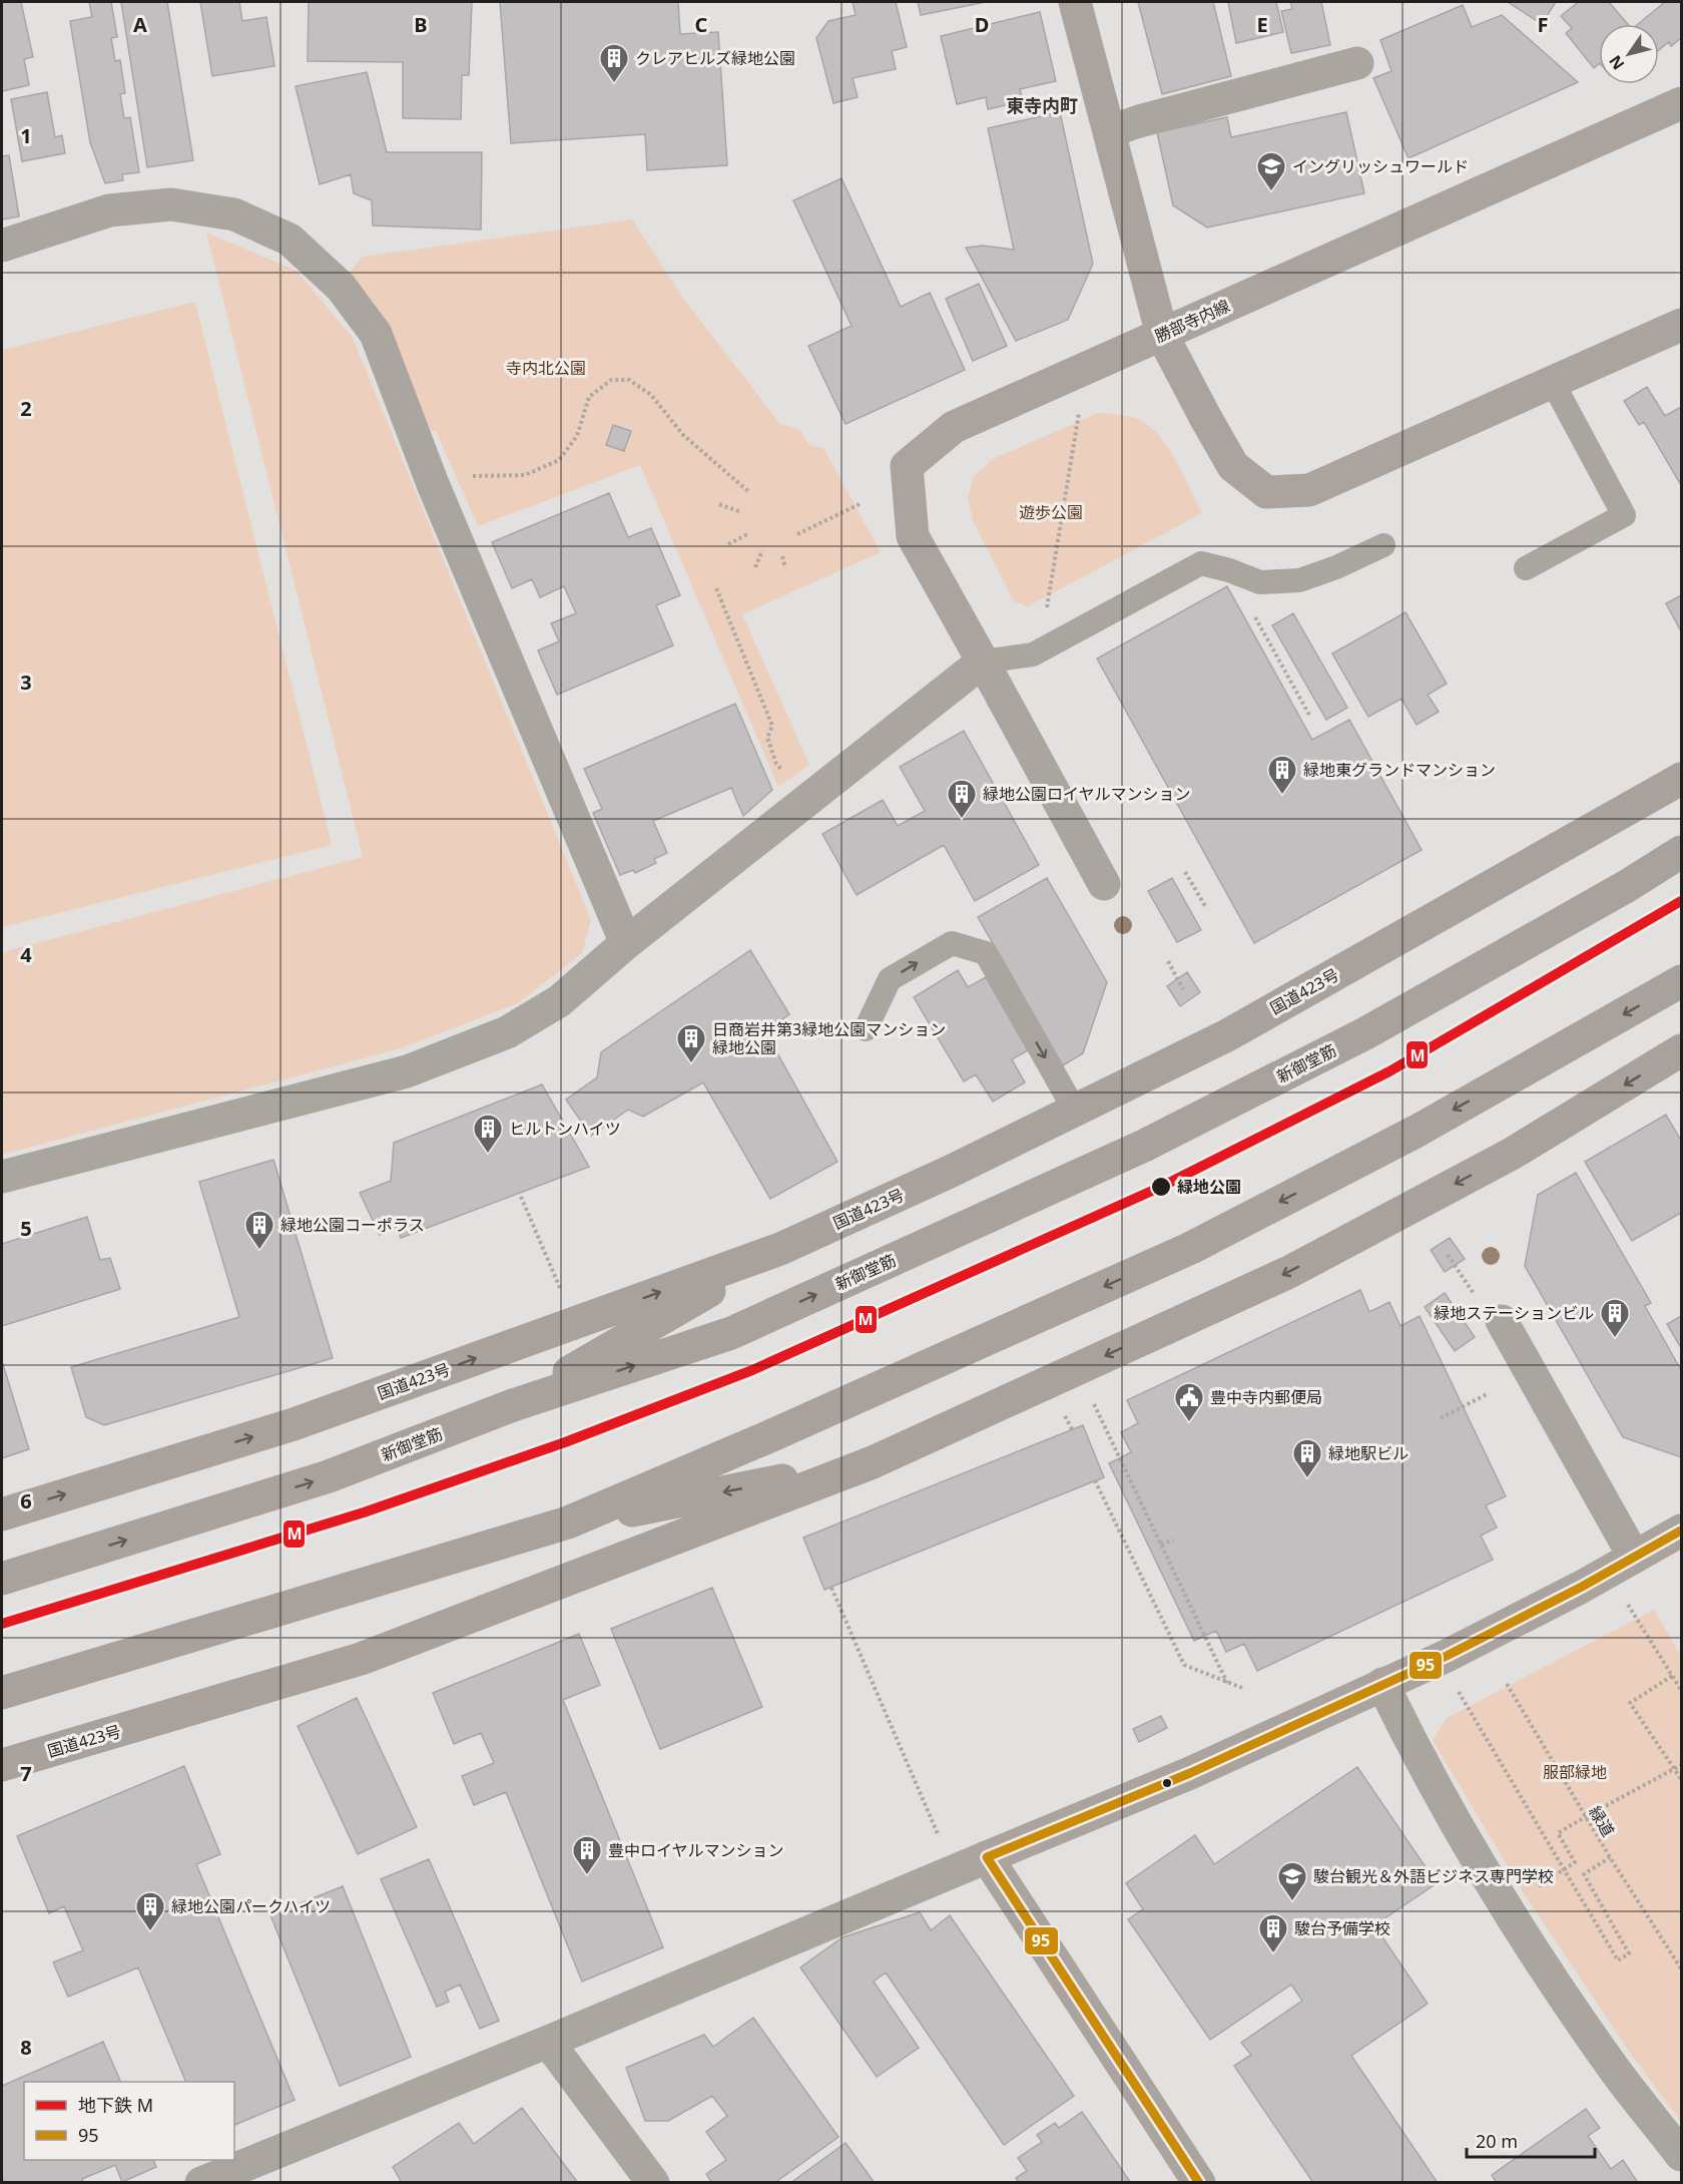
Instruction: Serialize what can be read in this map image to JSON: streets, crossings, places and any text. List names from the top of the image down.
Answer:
{
  "streets": {
    "highway": ["国道423号", "新御堂筋"],
    "street": ["勝部寺内線"],
    "path": ["緑道"]
  },
  "districts": ["東寺内町"],
  "parks": ["寺内北公園", "遊歩公園", "服部緑地"],
  "places": {
    "building": [
      "クレアヒルズ緑地公園",
      "緑地東グランドマンション",
      "緑地公園ロイヤルマンション",
      "日商岩井第3緑地公園マンション 緑地公園",
      "ヒルトンハイツ",
      "緑地公園コーポラス",
      "緑地ステーションビル",
      "緑地駅ビル",
      "豊中ロイヤルマンション",
      "緑地公園パークハイツ",
      "駿台予備学校"
    ],
    "school or university": ["イングリッシュワールド", "駿台観光＆外語ビジネス専門学校"],
    "other": ["緑地公園"],
    "public building": ["豊中寺内郵便局"]
  },
  "lines": ["metro line M", "transit line 95"],
  "legend": ["地下鉄 M", "95"],
  "scale_bar": "20 m",
  "north": "bottom left",
  "grid": {
    "columns": [
      "A",
      "B",
      "C",
      "D",
      "E",
      "F"
    ],
    "rows": [
      "1",
      "2",
      "3",
      "4",
      "5",
      "6",
      "7",
      "8"
    ]
  }
}
